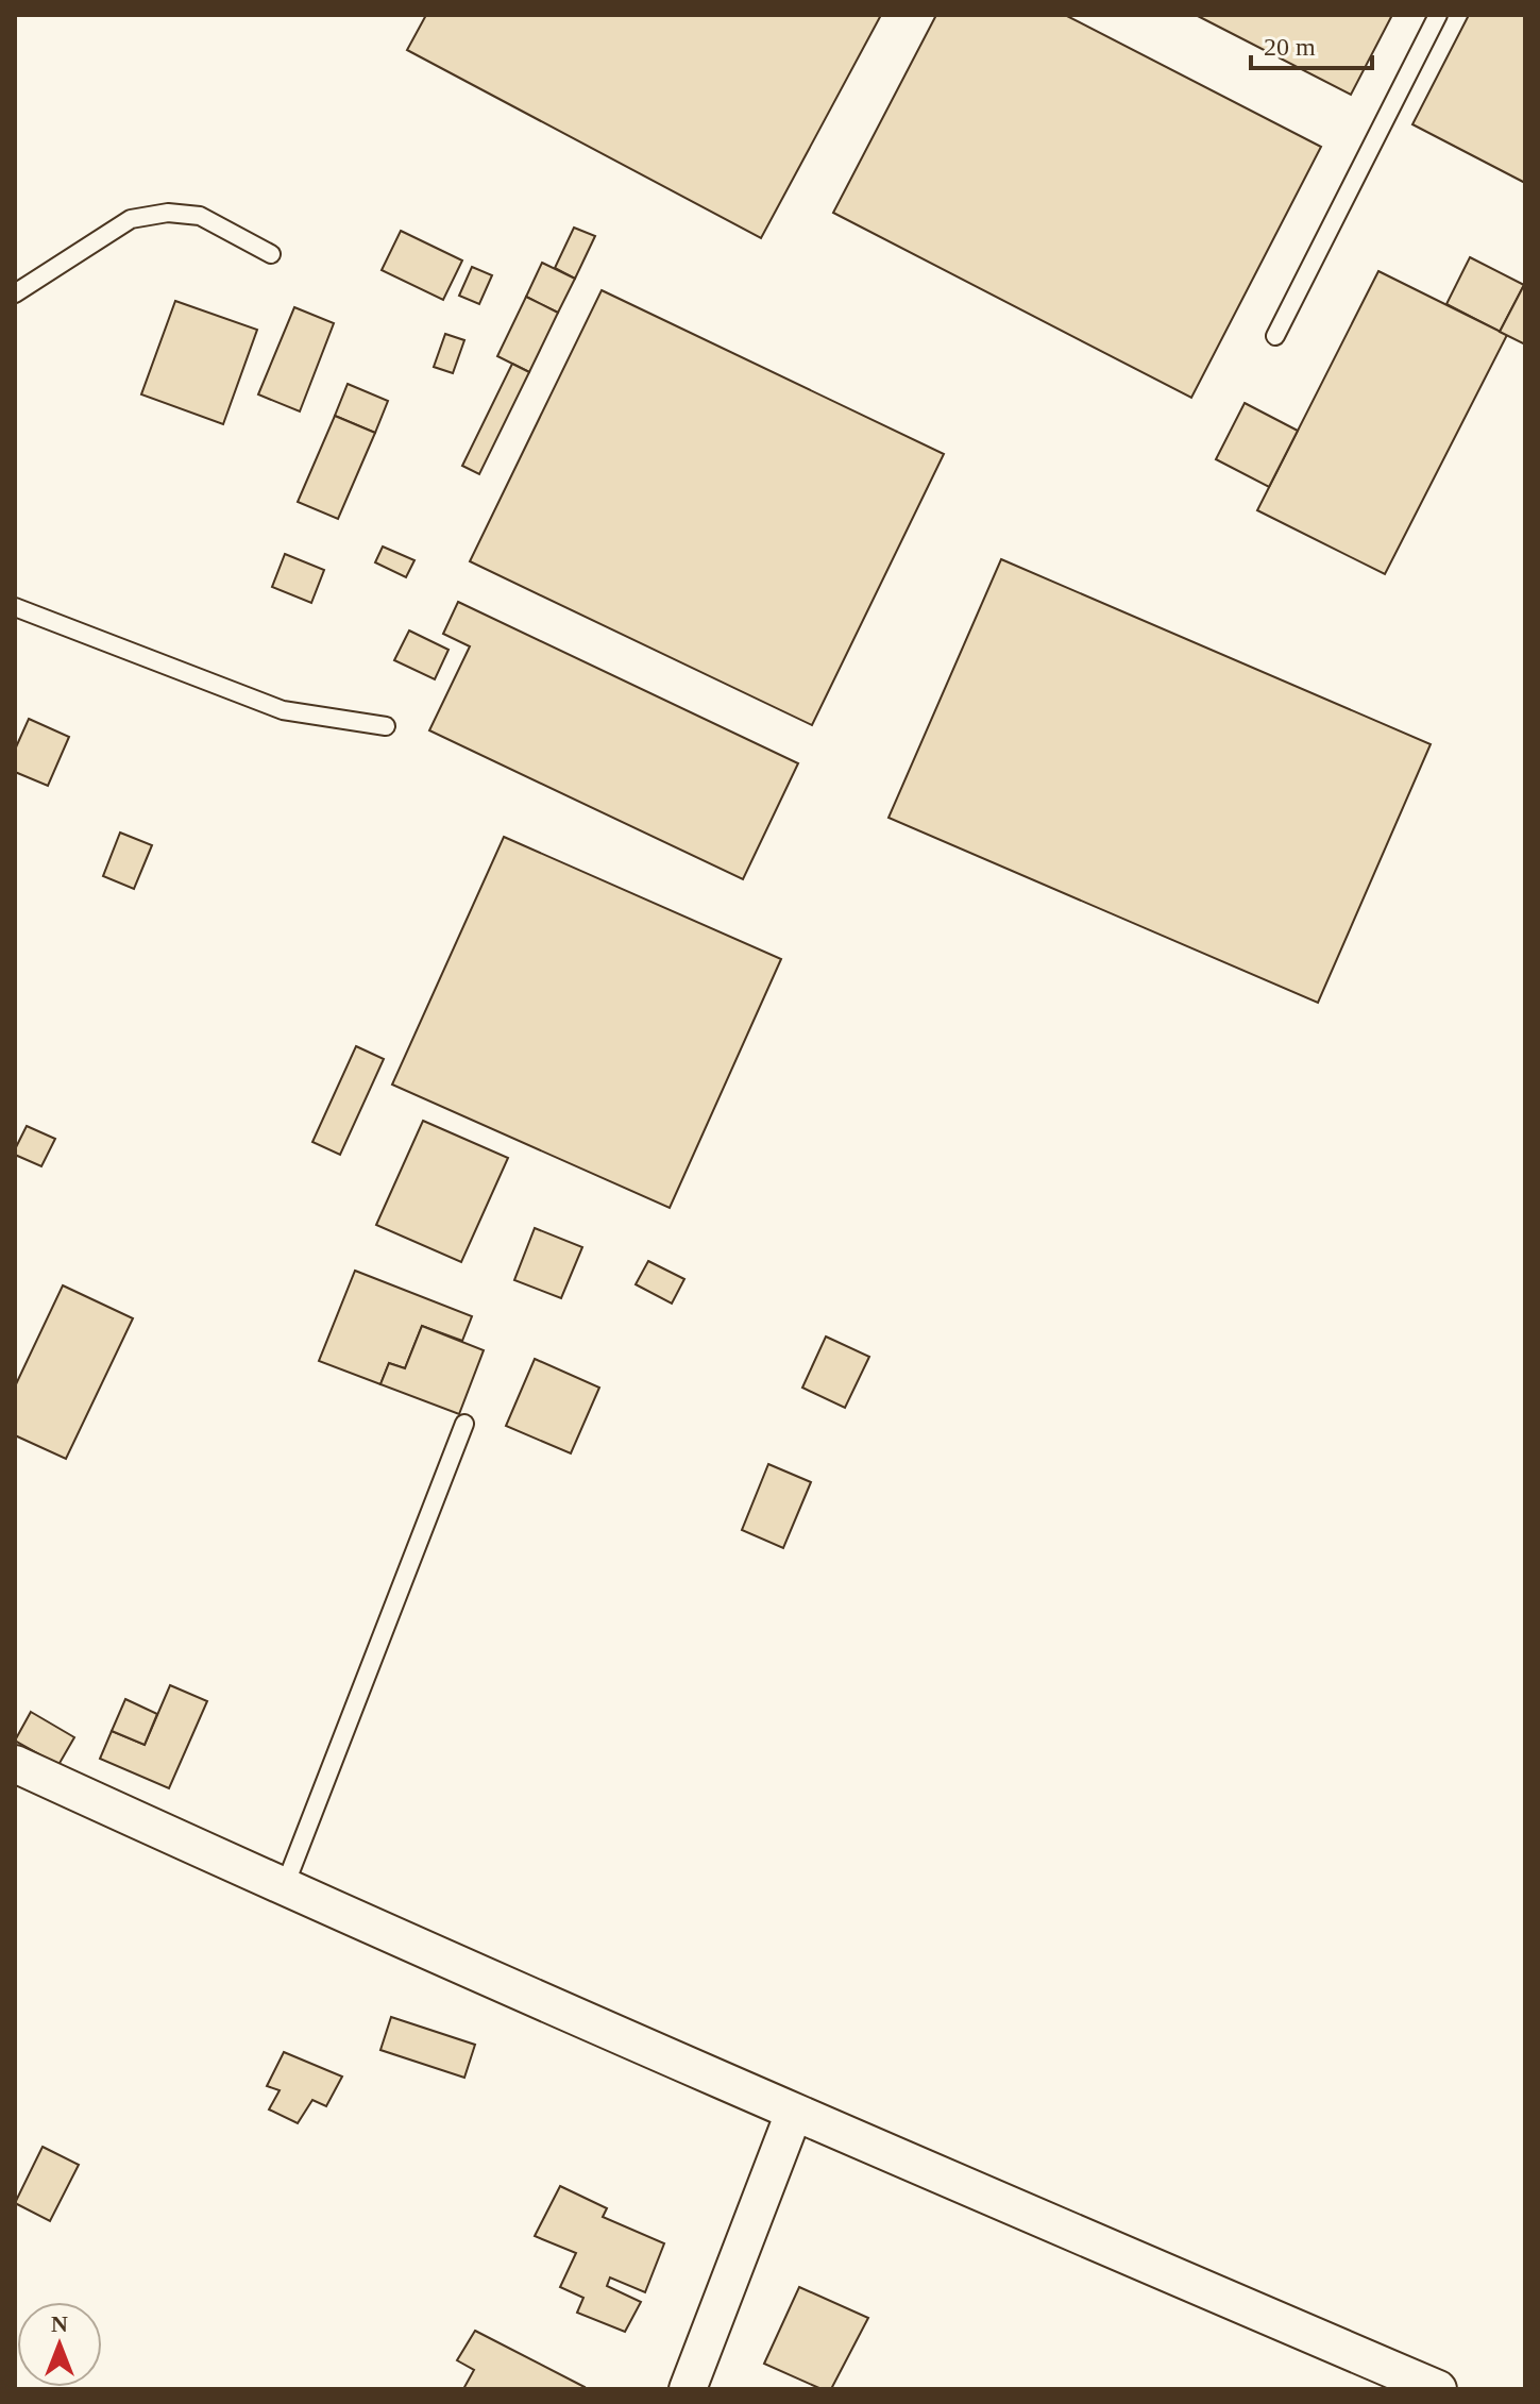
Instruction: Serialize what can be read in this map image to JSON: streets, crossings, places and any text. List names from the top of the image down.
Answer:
{
  "scale_bar": "20 m",
  "north": "top"
}
